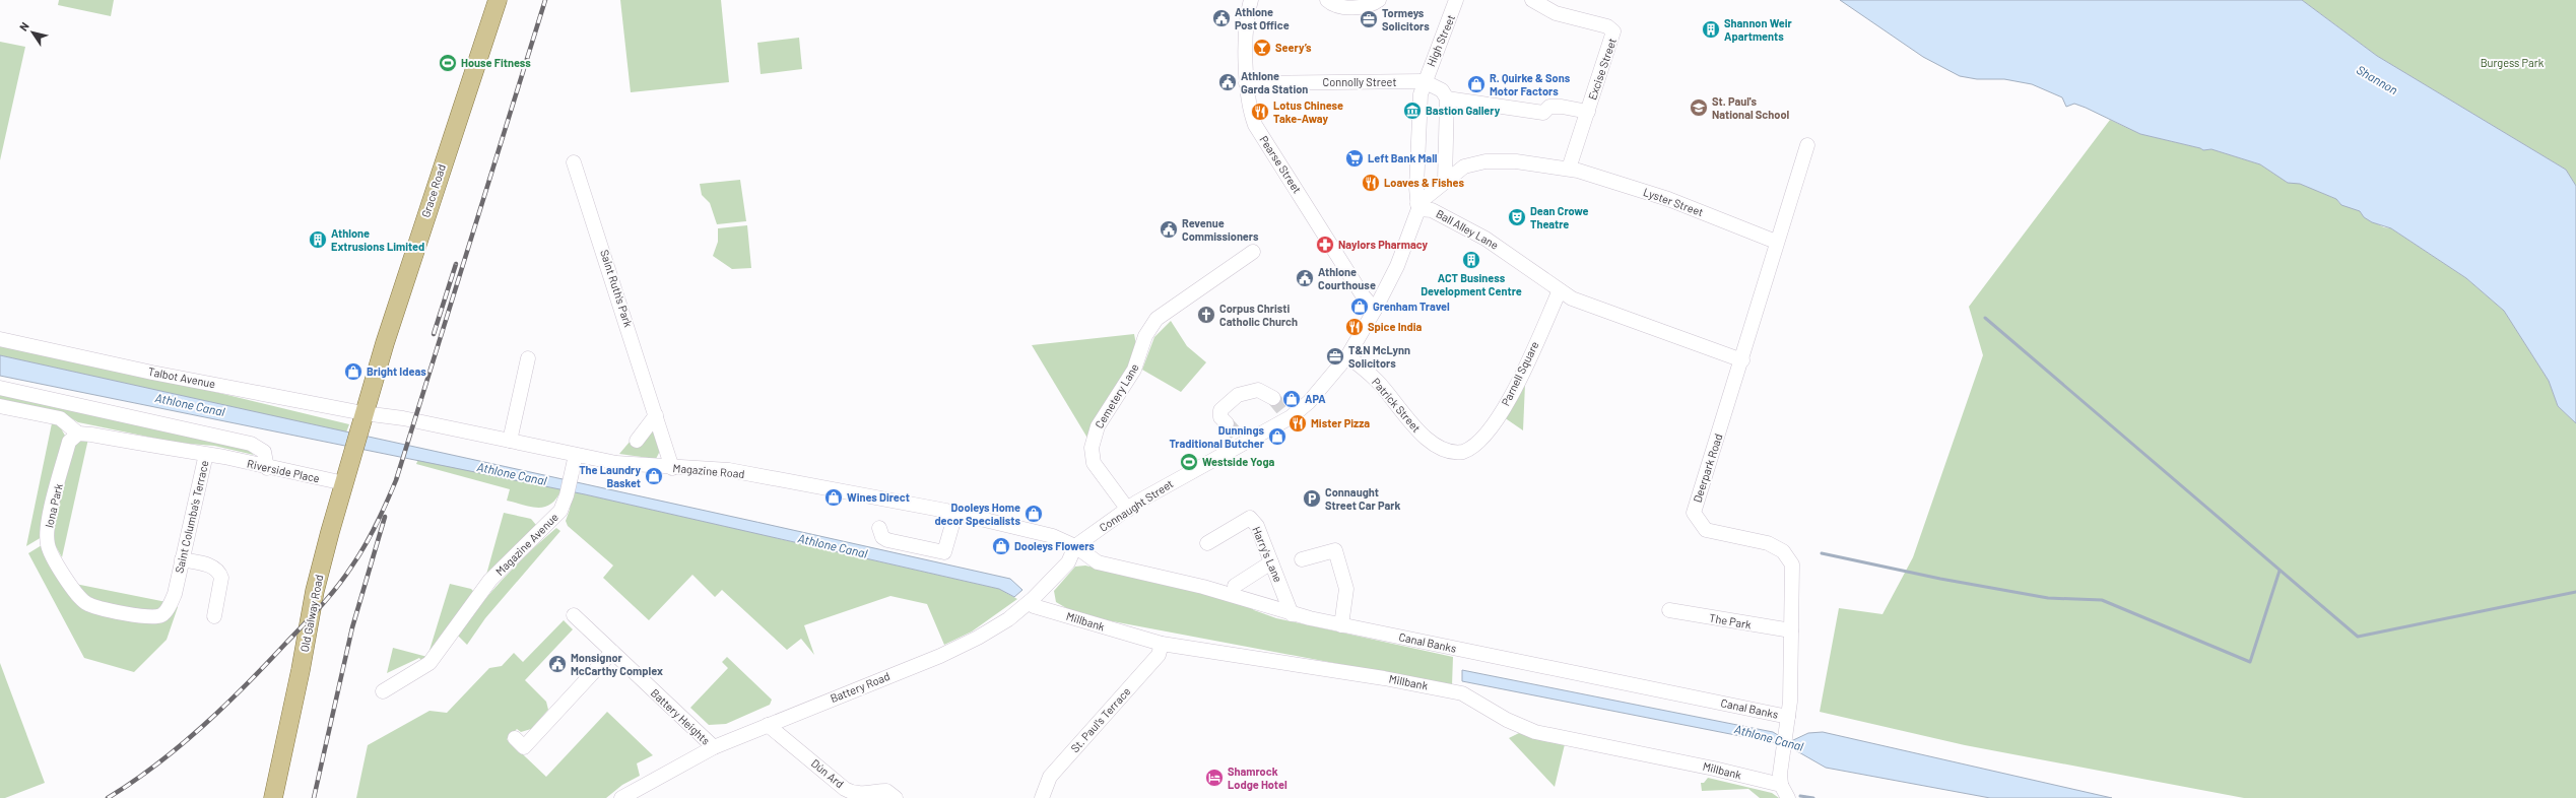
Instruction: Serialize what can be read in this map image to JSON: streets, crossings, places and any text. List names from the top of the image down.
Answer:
{
  "streets": {
    "main road": ["Grace Road", "Old Galway Road"],
    "street": [
      "High Street",
      "Excise Street",
      "Connolly Street",
      "Pearse Street",
      "Lyster Street",
      "Ball Alley Lane",
      "Saint Ruth's Park",
      "Parnell Square",
      "Talbot Avenue",
      "Cemetery Lane",
      "Patrick Street",
      "Deerpark Road",
      "Riverside Place",
      "Magazine Road",
      "Iona Park",
      "Connaught Street",
      "Saint Columba's Terrace",
      "Magazine Avenue",
      "Harry's Lane",
      "Millbank",
      "The Park",
      "Canal Banks",
      "Battery Road",
      "Battery Heights",
      "St. Paul's Terrace",
      "Dún Ard"
    ]
  },
  "crossings": [
    ["High Street", "Connolly Street"],
    ["High Street", "Lyster Street"],
    ["High Street", "Ball Alley Lane"],
    ["High Street", "Connaught Street"],
    ["Excise Street", "Lyster Street"],
    ["Connolly Street", "Pearse Street"],
    ["Pearse Street", "Connaught Street"],
    ["Grace Road", "Talbot Avenue"],
    ["Grace Road", "Magazine Road"],
    ["Grace Road", "Old Galway Road"],
    ["Lyster Street", "Ball Alley Lane"],
    ["Lyster Street", "Deerpark Road"],
    ["Lyster Street", "Connaught Street"],
    ["Ball Alley Lane", "Parnell Square"],
    ["Ball Alley Lane", "Connaught Street"],
    ["Saint Ruth's Park", "Magazine Road"],
    ["Parnell Square", "Patrick Street"],
    ["Talbot Avenue", "Magazine Road"],
    ["Talbot Avenue", "Old Galway Road"],
    ["Cemetery Lane", "Connaught Street"],
    ["Patrick Street", "Connaught Street"],
    ["Deerpark Road", "Millbank"],
    ["Deerpark Road", "The Park"],
    ["Deerpark Road", "Canal Banks"],
    ["Riverside Place", "Saint Columba's Terrace"],
    ["Riverside Place", "Old Galway Road"],
    ["Magazine Road", "Connaught Street"],
    ["Magazine Road", "Magazine Avenue"],
    ["Magazine Road", "Old Galway Road"],
    ["Magazine Road", "Canal Banks"],
    ["Magazine Road", "Battery Road"],
    ["Iona Park", "Saint Columba's Terrace"],
    ["Connaught Street", "Canal Banks"],
    ["Connaught Street", "Battery Road"],
    ["Harry's Lane", "Canal Banks"],
    ["Millbank", "Battery Road"],
    ["Millbank", "St. Paul's Terrace"],
    ["Canal Banks", "Battery Road"],
    ["Battery Road", "Battery Heights"],
    ["Battery Road", "Dún Ard"]
  ],
  "water": ["Shannon", "Athlone Canal"],
  "parks": ["Burgess Park"],
  "places": {
    "public building": [
      "Athlone Post Office",
      "Athlone Garda Station",
      "Revenue Commissioners",
      "Athlone Courthouse",
      "Monsignor McCarthy Complex"
    ],
    "office": ["Tormeys Solicitors", "T&N McLynn Solicitors"],
    "building": ["Shannon Weir Apartments", "Athlone Extrusions Limited", "ACT Business Development Centre"],
    "bar": ["Seery’s"],
    "sports": ["House Fitness", "Westside Yoga"],
    "shop": [
      "R. Quirke & Sons Motor Factors",
      "Grenham Travel",
      "Bright Ideas",
      "APA",
      "Dunnings Traditional Butcher",
      "The Laundry Basket",
      "Wines Direct",
      "Dooleys Home decor Specialists",
      "Dooleys Flowers"
    ],
    "school or university": ["St. Paul's National School"],
    "museum": ["Bastion Gallery"],
    "restaurant": [
      "Lotus Chinese Take-Away",
      "Loaves & Fishes",
      "Spice India",
      "Mister Pizza"
    ],
    "supermarket": ["Left Bank Mall"],
    "theatre": ["Dean Crowe Theatre"],
    "pharmacy": ["Naylors Pharmacy"],
    "church": ["Corpus Christi Catholic Church"],
    "parking": ["Connaught Street Car Park"],
    "hotel": ["Shamrock Lodge Hotel"]
  },
  "north": "top left"
}
